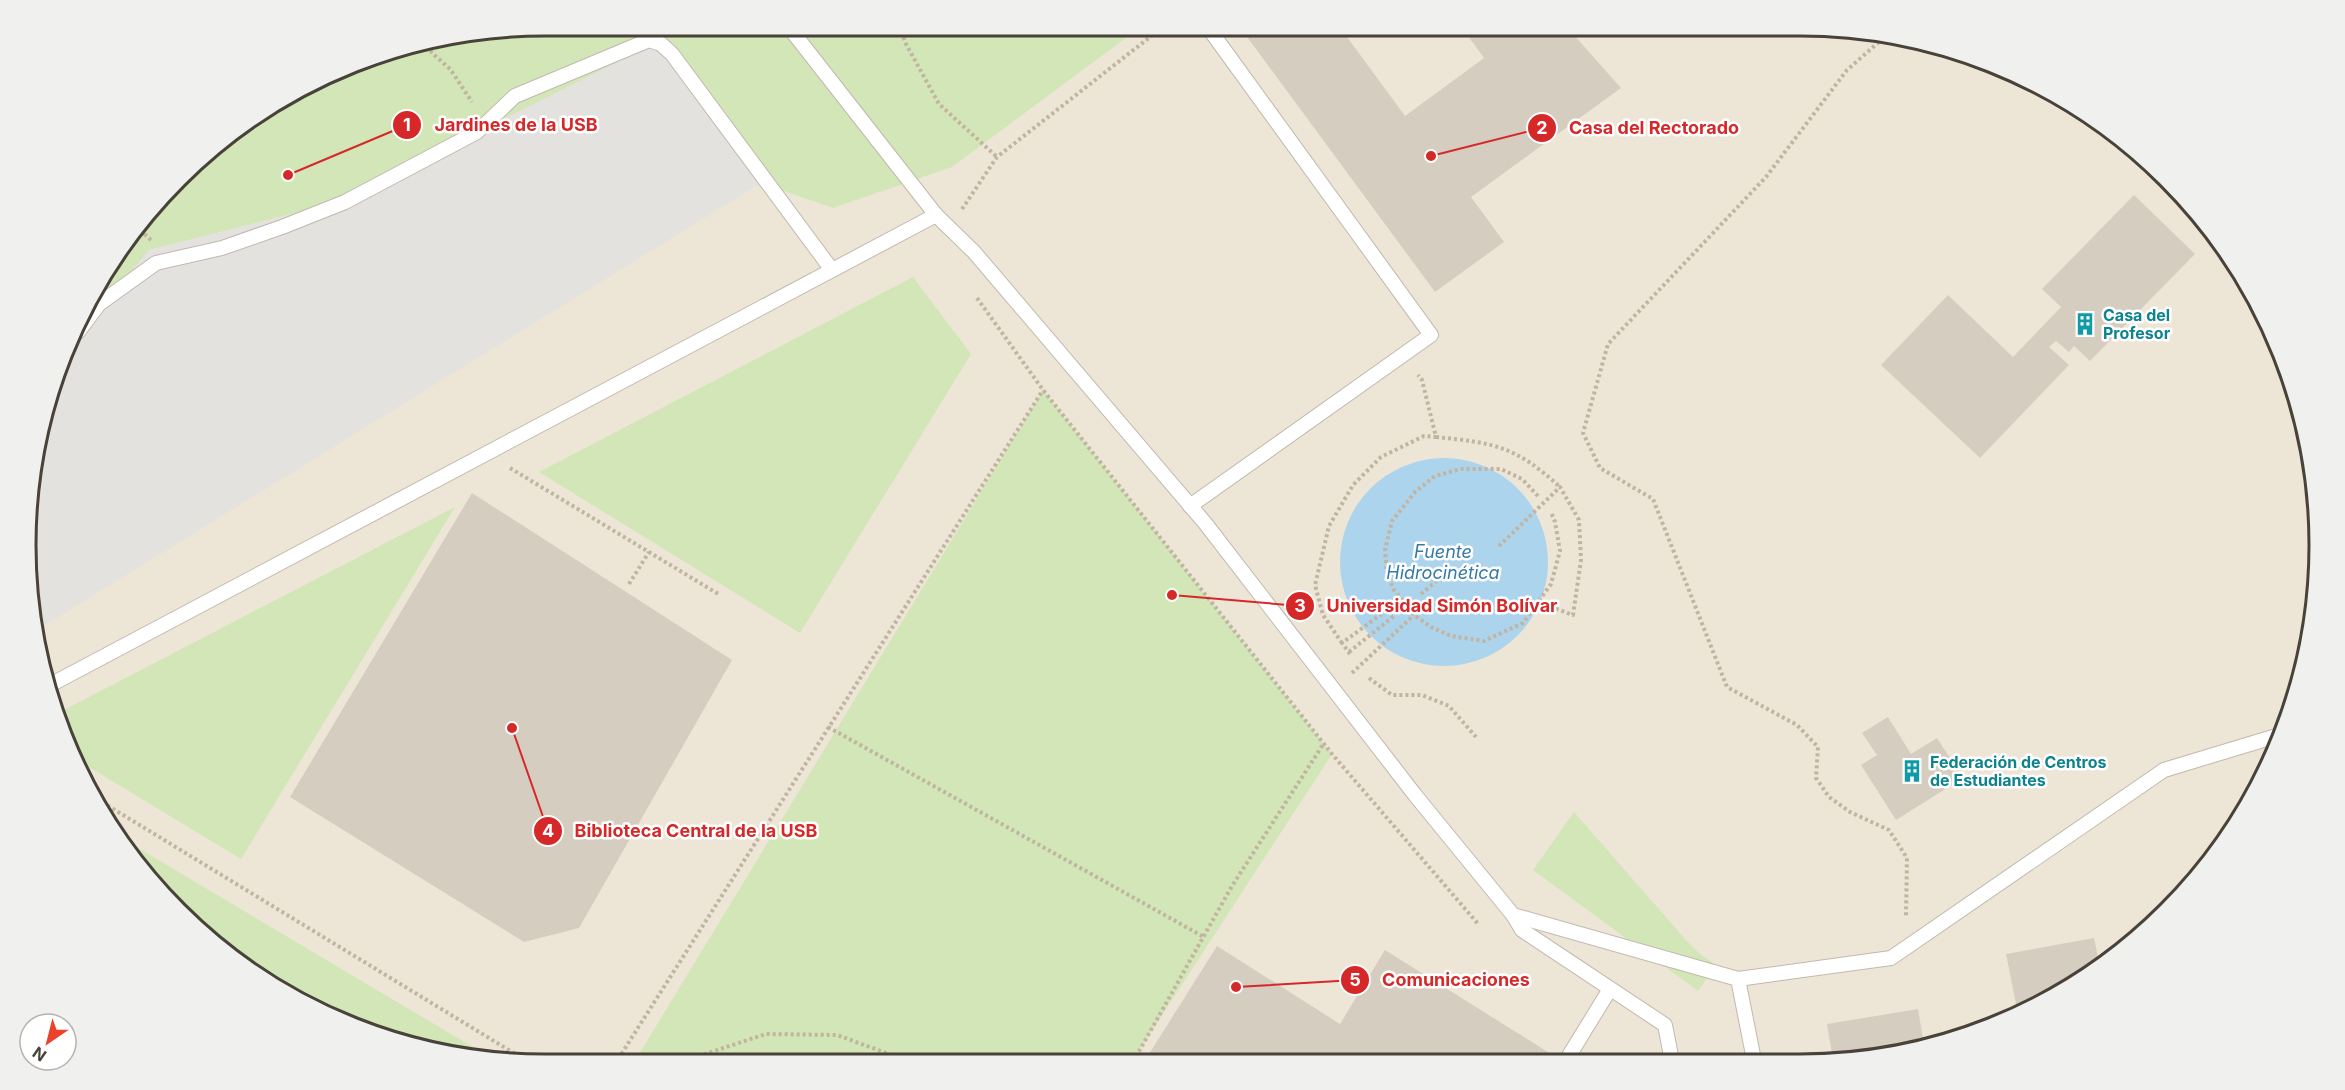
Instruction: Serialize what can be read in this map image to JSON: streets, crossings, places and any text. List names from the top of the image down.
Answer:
{
  "water": ["Fuente Hidrocinética"],
  "places": {
    "other": [
      "Casa del Rectorado",
      "Jardines de la USB",
      "Universidad Simón Bolívar",
      "Biblioteca Central de la USB",
      "Comunicaciones"
    ],
    "building": ["Casa del Profesor", "Federación de Centros de Estudiantes"]
  },
  "north": "bottom left"
}
